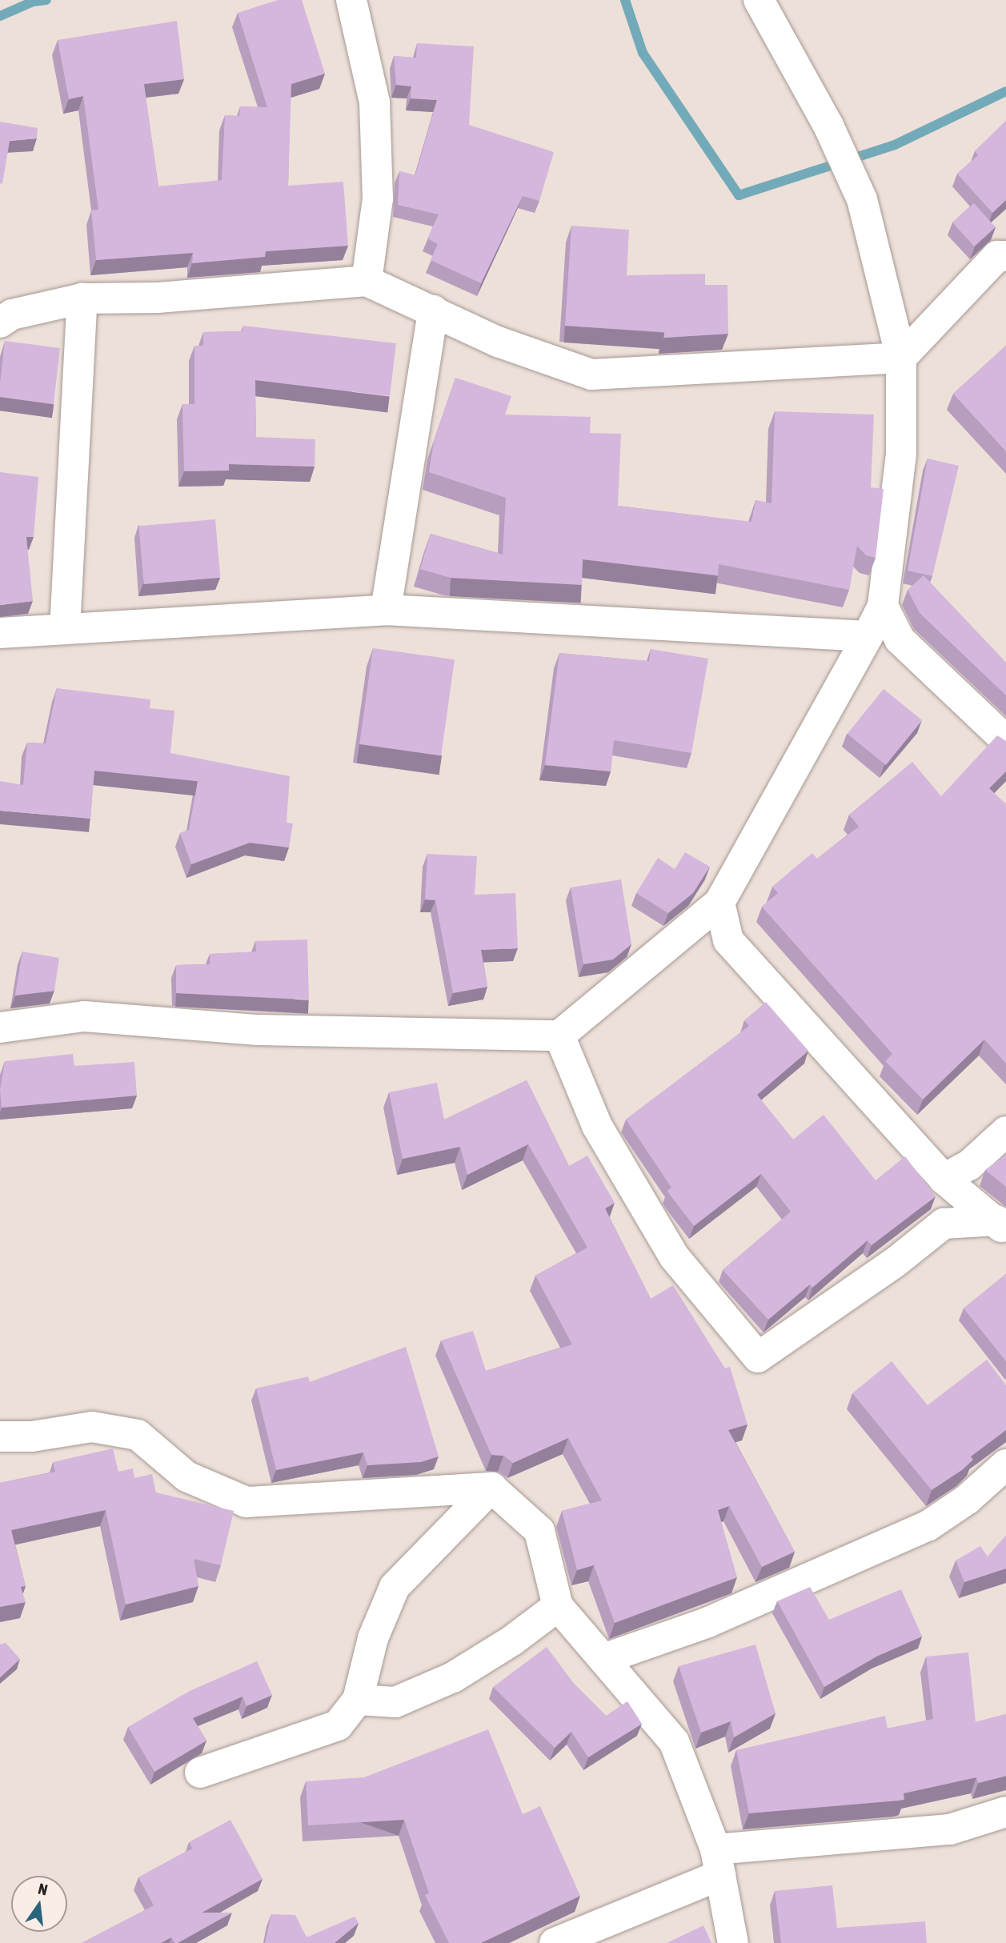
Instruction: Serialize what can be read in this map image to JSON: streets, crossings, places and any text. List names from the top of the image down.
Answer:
{
  "north": "top"
}
